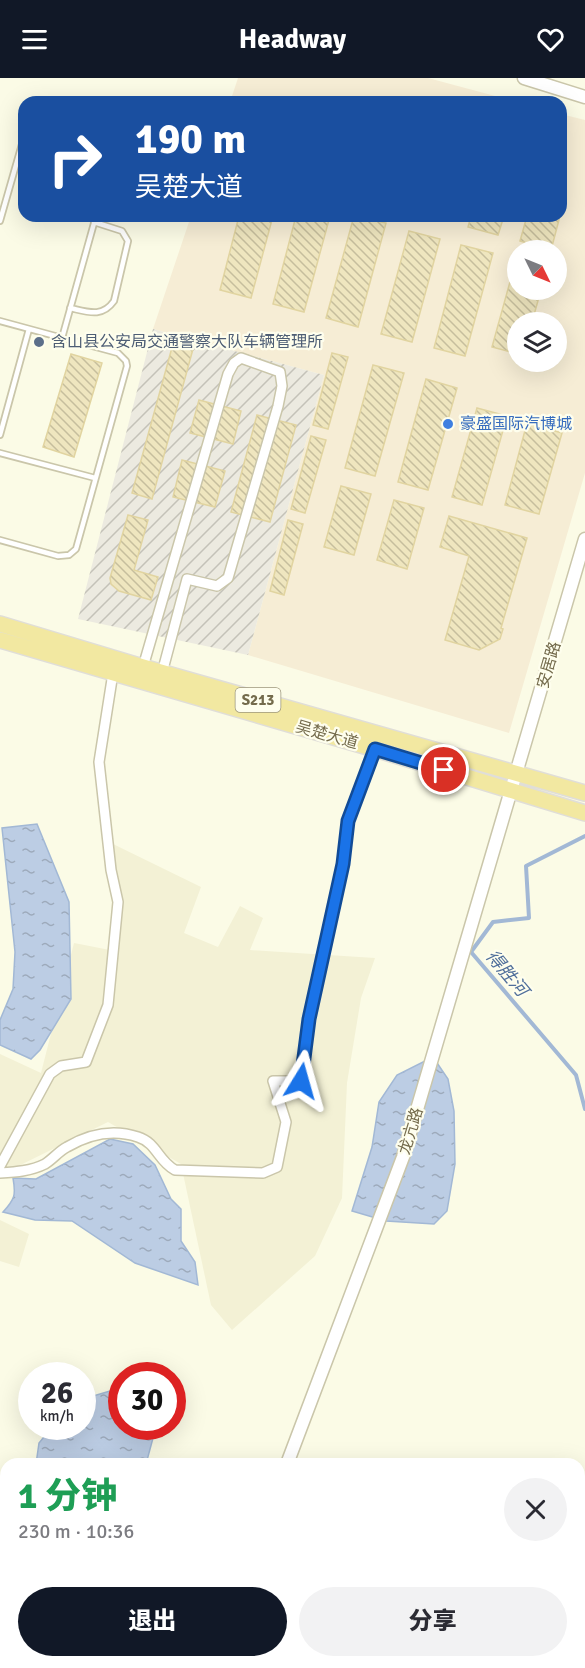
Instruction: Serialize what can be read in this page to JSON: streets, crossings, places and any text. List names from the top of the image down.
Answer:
{
  "streets": {
    "highway": ["S213", "吴楚大道"],
    "street": ["安居路", "龙亢路"]
  },
  "crossings": [
    ["安居路", "吴楚大道"],
    ["安居路", "龙亢路"],
    ["吴楚大道", "龙亢路"]
  ],
  "water": ["得胜河"],
  "places": ["含山县公安局交通警察大队车辆管理所", "豪盛国际汽博城"],
  "north": "bottom right",
  "page": {
    "header": "Headway",
    "turn": ["190 m", "吴楚大道"],
    "speed": "26 km/h",
    "limit": "30",
    "heading": ["1 分钟", "230 m · 10:36"],
    "buttons": ["退出", "分享"]
  }
}
